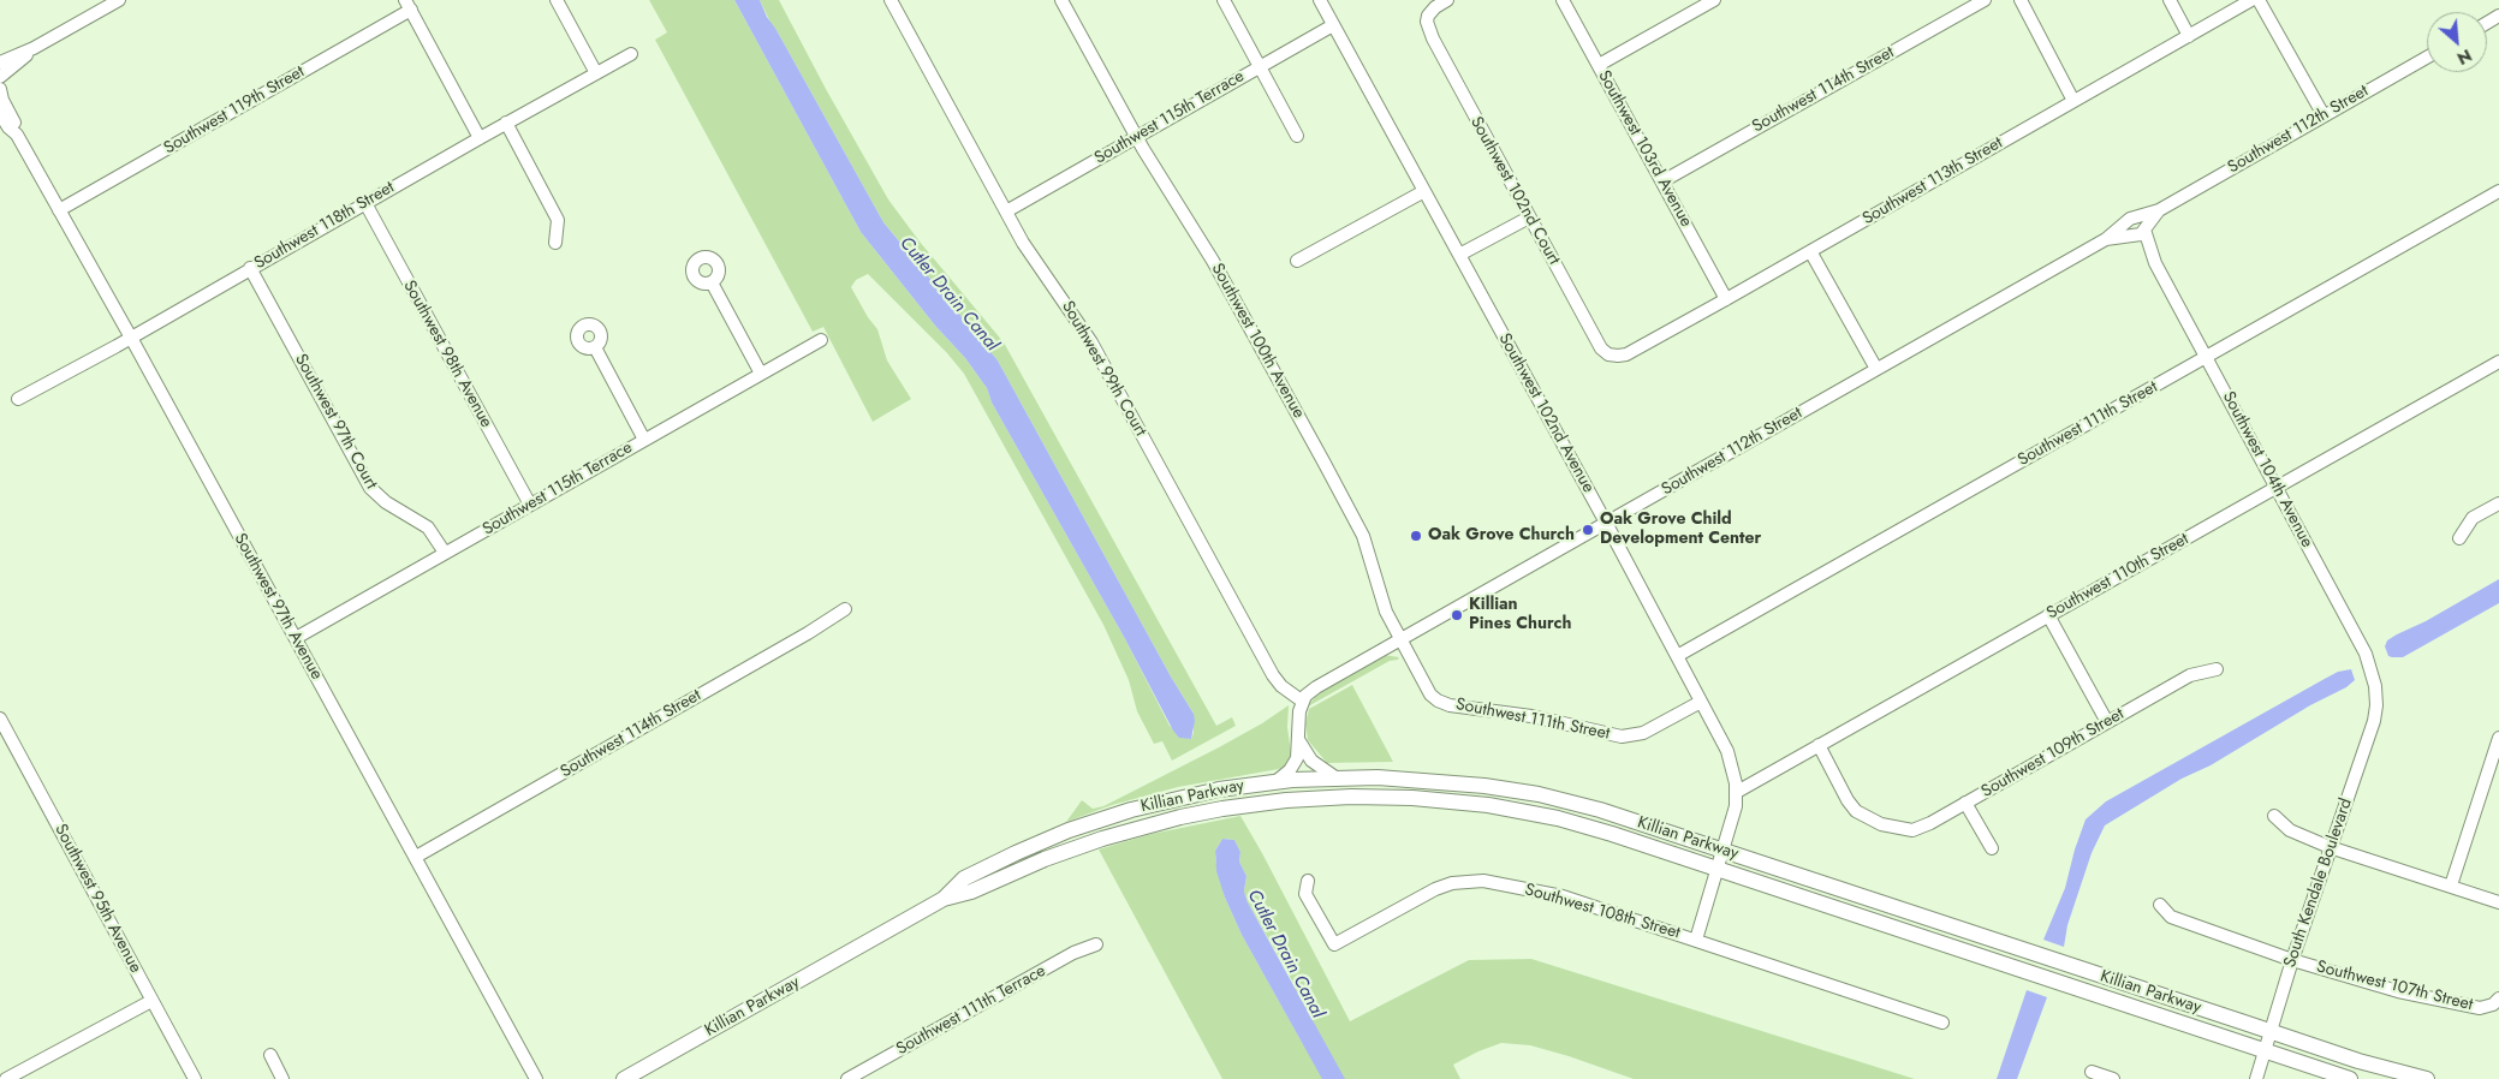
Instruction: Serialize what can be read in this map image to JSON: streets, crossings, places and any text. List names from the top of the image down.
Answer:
{
  "streets": {
    "main road": ["Killian Parkway"],
    "street": [
      "Southwest 114th Street",
      "Southwest 119th Street",
      "Southwest 115th Terrace",
      "Southwest 112th Street",
      "Southwest 103rd Avenue",
      "Southwest 113th Street",
      "Southwest 102nd Court",
      "Southwest 118th Street",
      "Southwest 100th Avenue",
      "Southwest 98th Avenue",
      "Southwest 99th Court",
      "Southwest 102nd Avenue",
      "Southwest 97th Court",
      "Southwest 111th Street",
      "Southwest 104th Avenue",
      "Southwest 110th Street",
      "Southwest 97th Avenue",
      "Southwest 109th Street",
      "South Kendale Boulevard",
      "Southwest 95th Avenue",
      "Southwest 108th Street",
      "Southwest 107th Street",
      "Southwest 111th Terrace"
    ]
  },
  "crossings": [
    ["Southwest 114th Street", "Southwest 103rd Avenue"],
    ["Southwest 114th Street", "Southwest 97th Avenue"],
    ["Southwest 119th Street", "Southwest 97th Avenue"],
    ["Southwest 115th Terrace", "Southwest 100th Avenue"],
    ["Southwest 115th Terrace", "Southwest 98th Avenue"],
    ["Southwest 115th Terrace", "Southwest 99th Court"],
    ["Southwest 115th Terrace", "Southwest 102nd Avenue"],
    ["Southwest 115th Terrace", "Southwest 97th Court"],
    ["Southwest 115th Terrace", "Southwest 97th Avenue"],
    ["Southwest 112th Street", "Southwest 100th Avenue"],
    ["Southwest 112th Street", "Southwest 99th Court"],
    ["Southwest 112th Street", "Southwest 102nd Avenue"],
    ["Southwest 112th Street", "Southwest 104th Avenue"],
    ["Southwest 103rd Avenue", "Southwest 113th Street"],
    ["Southwest 113th Street", "Southwest 102nd Court"],
    ["Southwest 118th Street", "Southwest 98th Avenue"],
    ["Southwest 118th Street", "Southwest 97th Court"],
    ["Southwest 118th Street", "Southwest 97th Avenue"],
    ["Southwest 100th Avenue", "Southwest 111th Street"],
    ["Southwest 102nd Avenue", "Southwest 111th Street"],
    ["Southwest 102nd Avenue", "Southwest 110th Street"],
    ["Southwest 102nd Avenue", "Killian Parkway"],
    ["Southwest 102nd Avenue", "Southwest 108th Street"],
    ["Southwest 111th Street", "Southwest 104th Avenue"],
    ["Southwest 104th Avenue", "Southwest 110th Street"],
    ["Southwest 104th Avenue", "South Kendale Boulevard"],
    ["Southwest 110th Street", "Southwest 109th Street"],
    ["Killian Parkway", "South Kendale Boulevard"],
    ["South Kendale Boulevard", "Southwest 107th Street"]
  ],
  "water": ["Cutler Drain Canal"],
  "places": ["Oak Grove Child Development Center", "Oak Grove Church", "Killian Pines Church"],
  "north": "bottom right"
}
